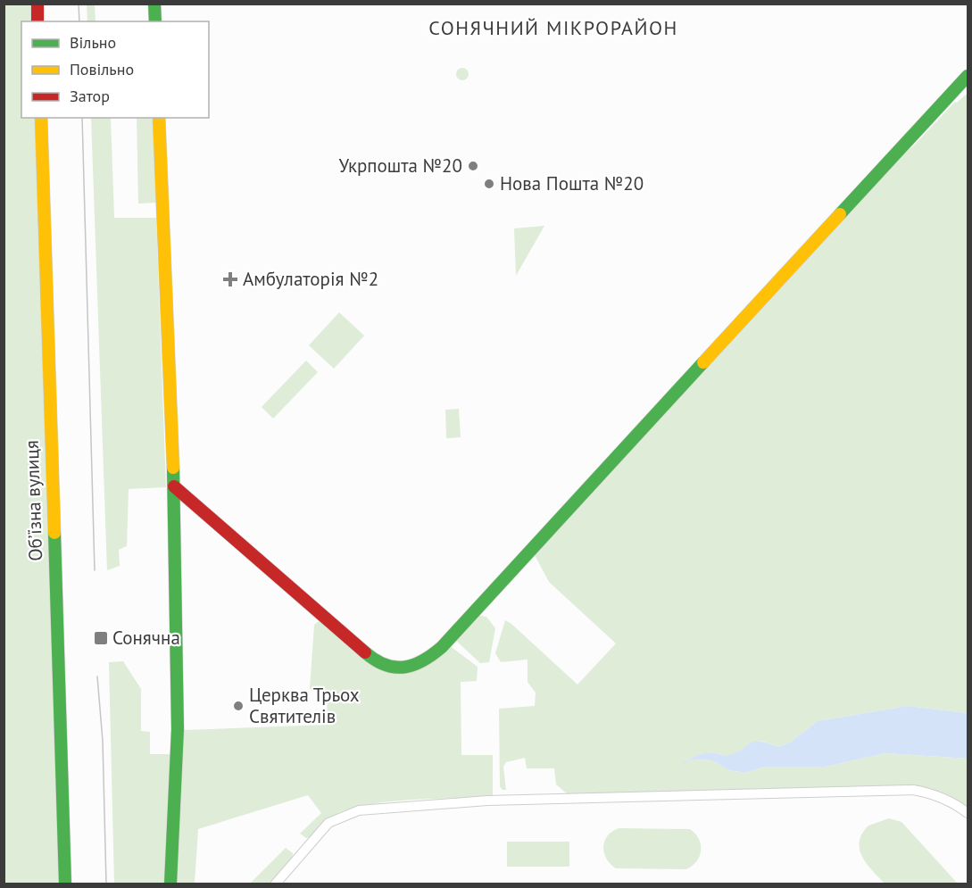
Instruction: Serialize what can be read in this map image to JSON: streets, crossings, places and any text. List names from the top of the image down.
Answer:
{
  "streets": {
    "street": ["Обʼїзна вулиця"]
  },
  "districts": ["СОНЯЧНИЙ МІКРОРАЙОН"],
  "places": {
    "other": ["Укрпошта №20", "Нова Пошта №20", "Церква Трьох Святителів"],
    "health": ["Амбулаторія №2"],
    "transit": ["Сонячна"]
  },
  "legend": ["Вільно", "Повільно", "Затор"]
}
